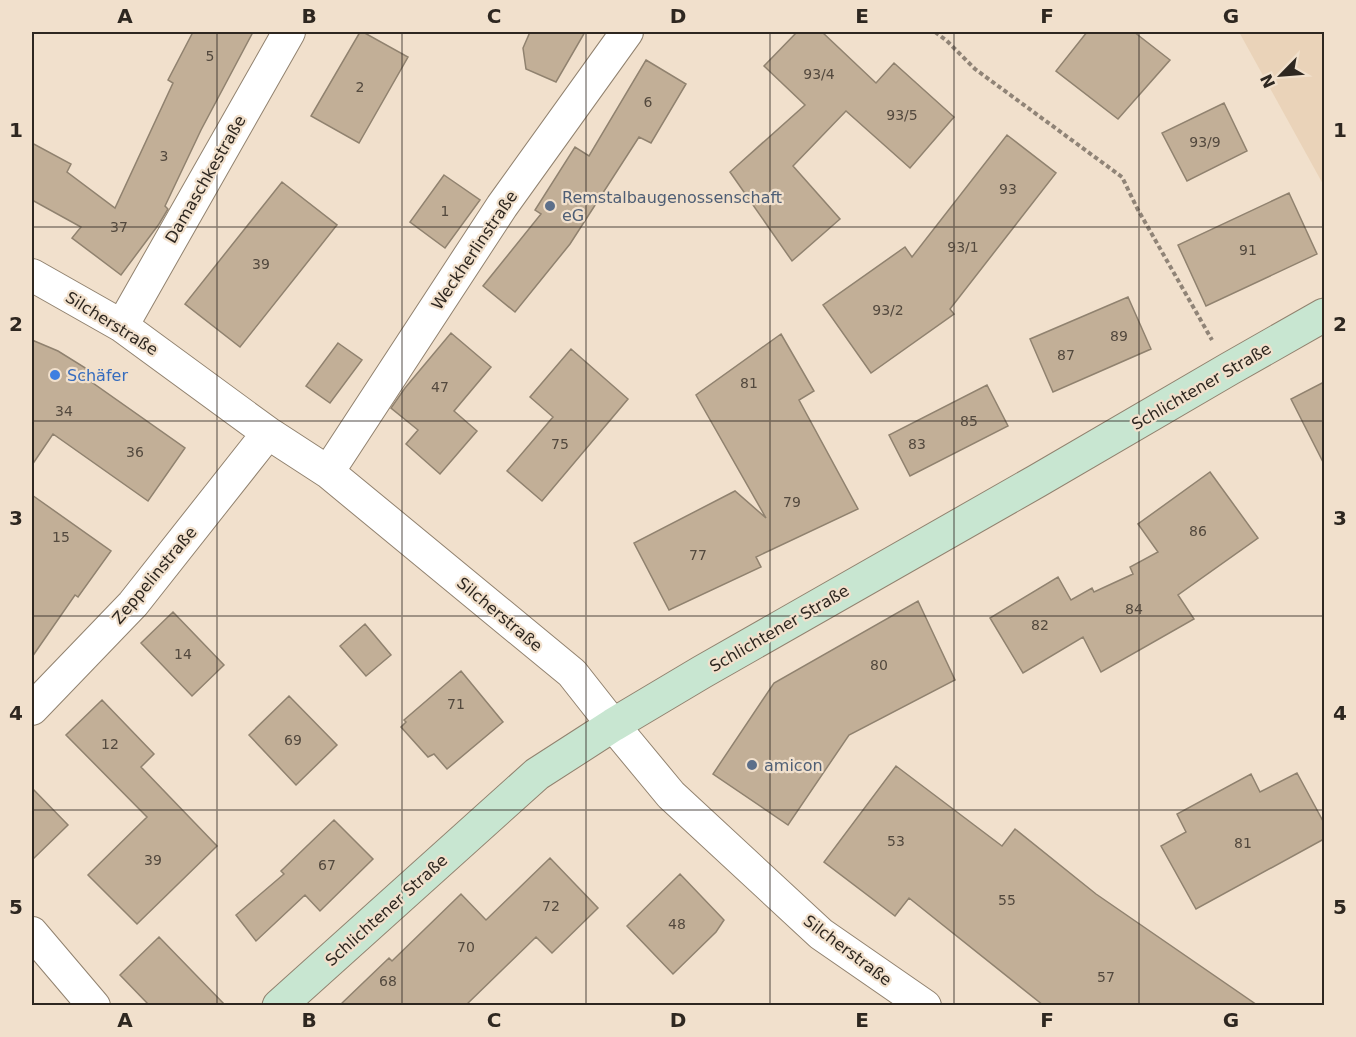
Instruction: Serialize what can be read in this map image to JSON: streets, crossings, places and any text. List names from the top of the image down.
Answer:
{
  "streets": {
    "main road": ["Schlichtener Straße"],
    "street": [
      "Damaschkestraße",
      "Weckherlinstraße",
      "Silcherstraße",
      "Zeppelinstraße"
    ]
  },
  "crossings": [
    ["Damaschkestraße", "Silcherstraße"],
    ["Weckherlinstraße", "Silcherstraße"],
    ["Silcherstraße", "Schlichtener Straße"],
    ["Silcherstraße", "Zeppelinstraße"]
  ],
  "places": ["Remstalbaugenossenschaft eG", "Schäfer", "amicon"],
  "house_numbers": [
    "5",
    "93/4",
    "2",
    "6",
    "93/5",
    "93/9",
    "3",
    "93",
    "1",
    "37",
    "93/1",
    "91",
    "39",
    "93/2",
    "89",
    "87",
    "81",
    "47",
    "34",
    "85",
    "75",
    "83",
    "36",
    "79",
    "86",
    "15",
    "77",
    "84",
    "82",
    "14",
    "80",
    "71",
    "69",
    "12",
    "53",
    "81",
    "39",
    "67",
    "55",
    "72",
    "48",
    "70",
    "57",
    "68"
  ],
  "north": "bottom left",
  "grid": {
    "columns": [
      "A",
      "B",
      "C",
      "D",
      "E",
      "F",
      "G"
    ],
    "rows": [
      "1",
      "2",
      "3",
      "4",
      "5"
    ]
  }
}
